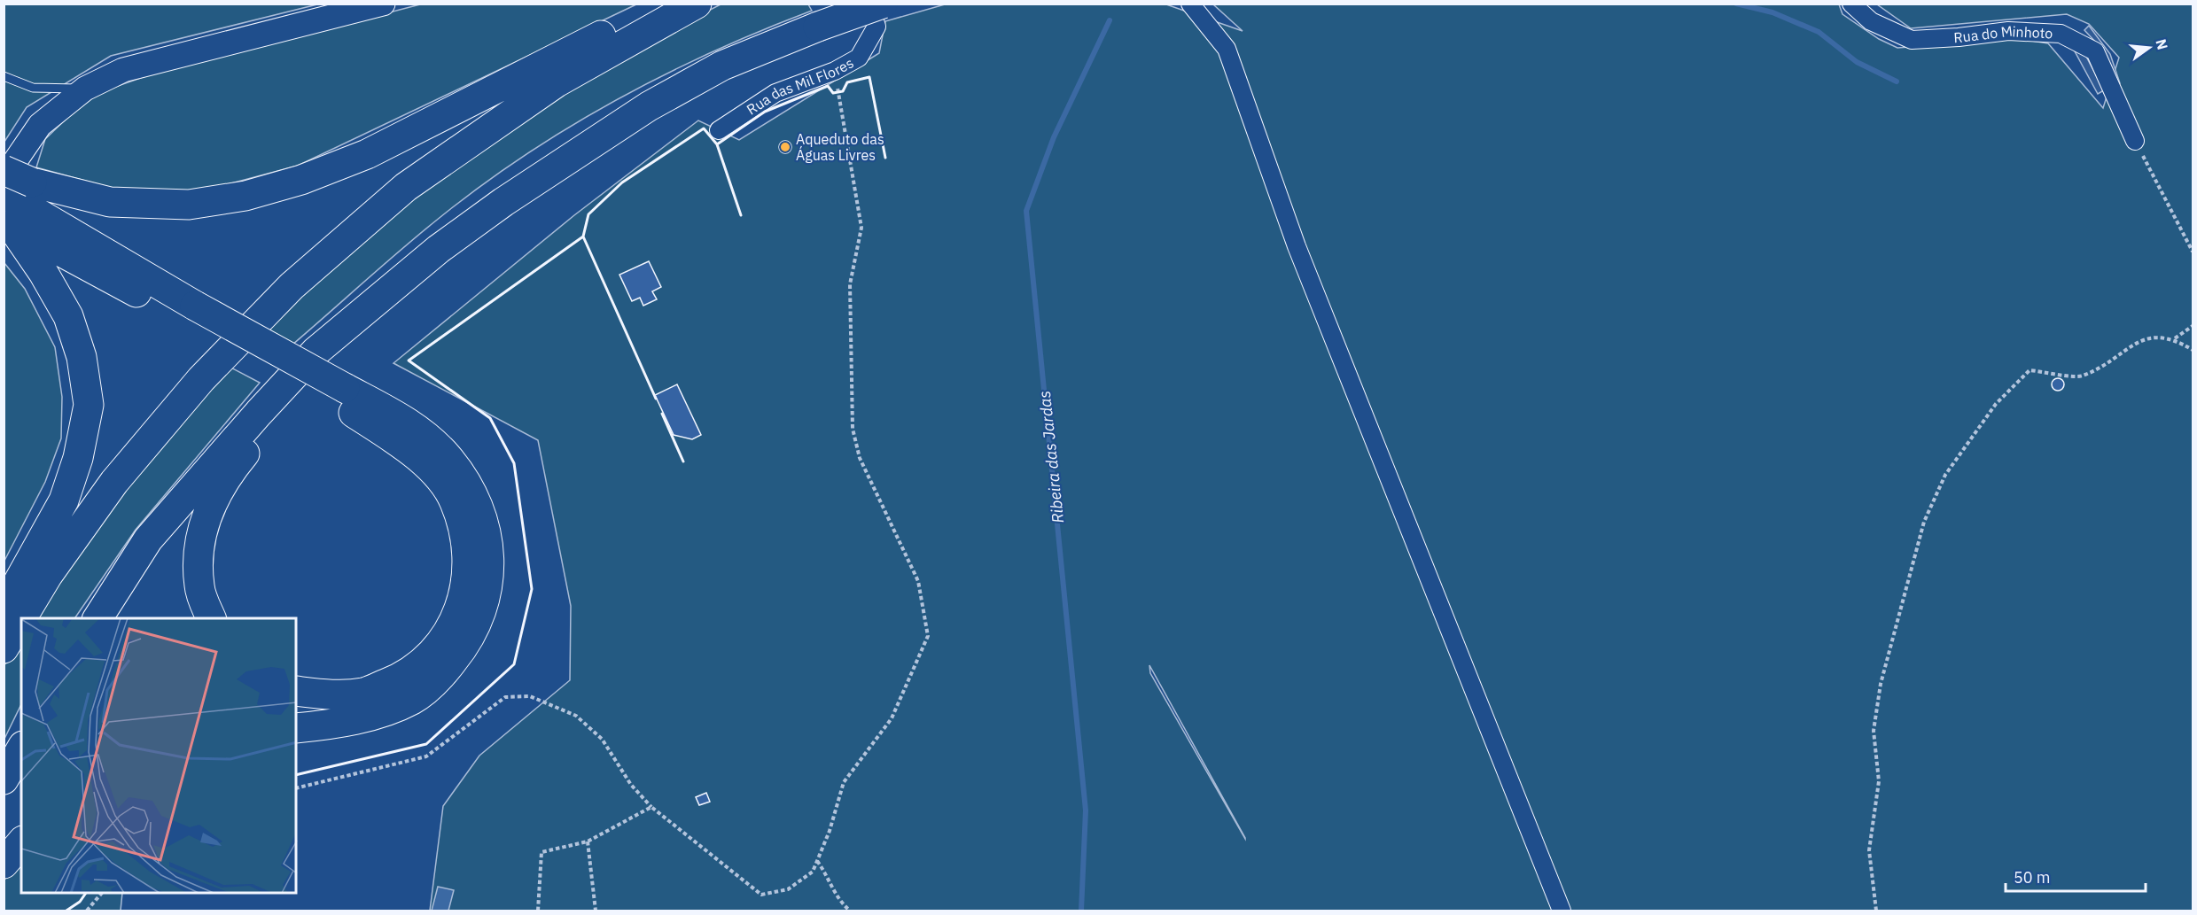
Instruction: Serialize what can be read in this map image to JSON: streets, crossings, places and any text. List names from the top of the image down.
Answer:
{
  "streets": {
    "street": ["Rua do Minhoto", "Rua das Mil Flores"]
  },
  "water": ["Ribeira das Jardas"],
  "places": ["Aqueduto das Águas Livres"],
  "scale_bar": "50 m",
  "north": "right"
}
